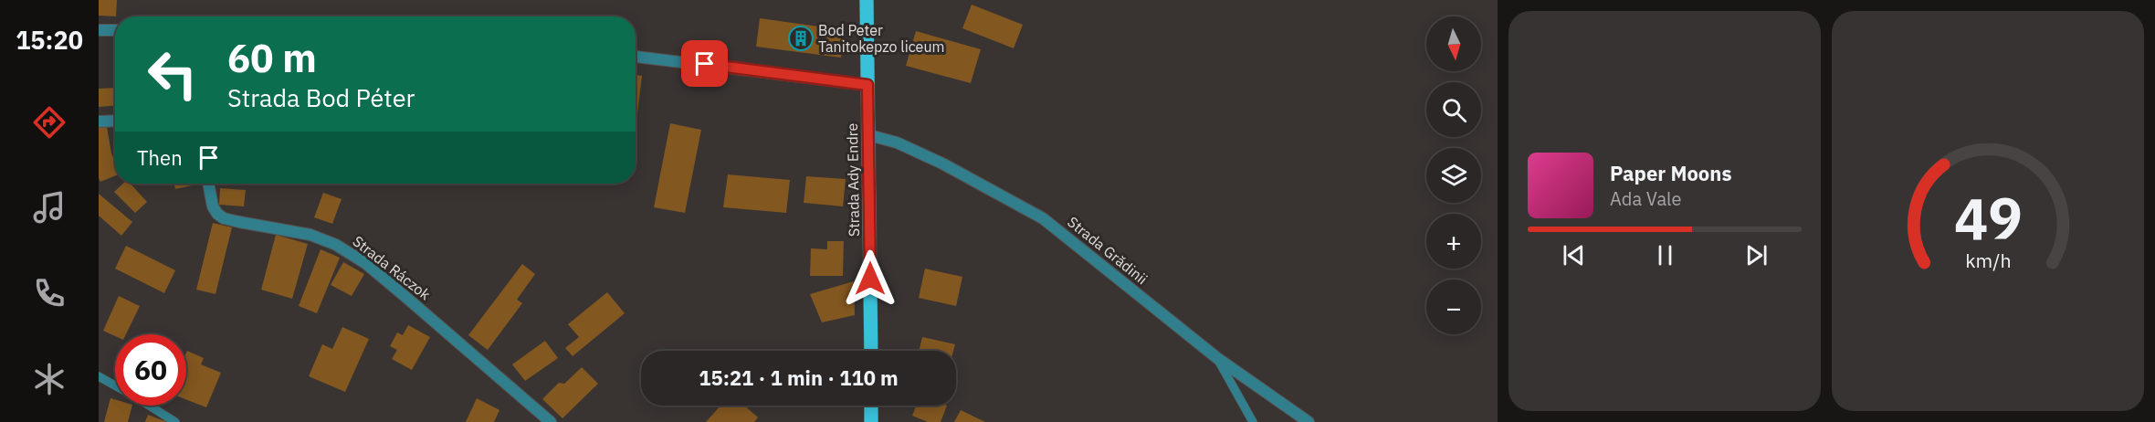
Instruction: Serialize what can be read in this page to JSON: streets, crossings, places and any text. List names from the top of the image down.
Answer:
{
  "streets": {
    "main road": ["Strada Ady Endre"],
    "street": ["Strada Grădinii", "Strada Ráczok"]
  },
  "crossings": [
    ["Strada Ady Endre", "Strada Grădinii"]
  ],
  "places": {
    "building": ["Bod Peter Tanitokepzo liceum"]
  },
  "north": "bottom",
  "page": {
    "tabs": "15:20",
    "map_buttons": ["+", "−"],
    "turn": ["60 m", "Strada Bod Péter"],
    "then": "Then",
    "song": ["Paper Moons", "Ada Vale"],
    "limit": "60",
    "trip": "15:21 · 1 min · 110 m",
    "gauge": ["49", "km/h"]
  }
}
